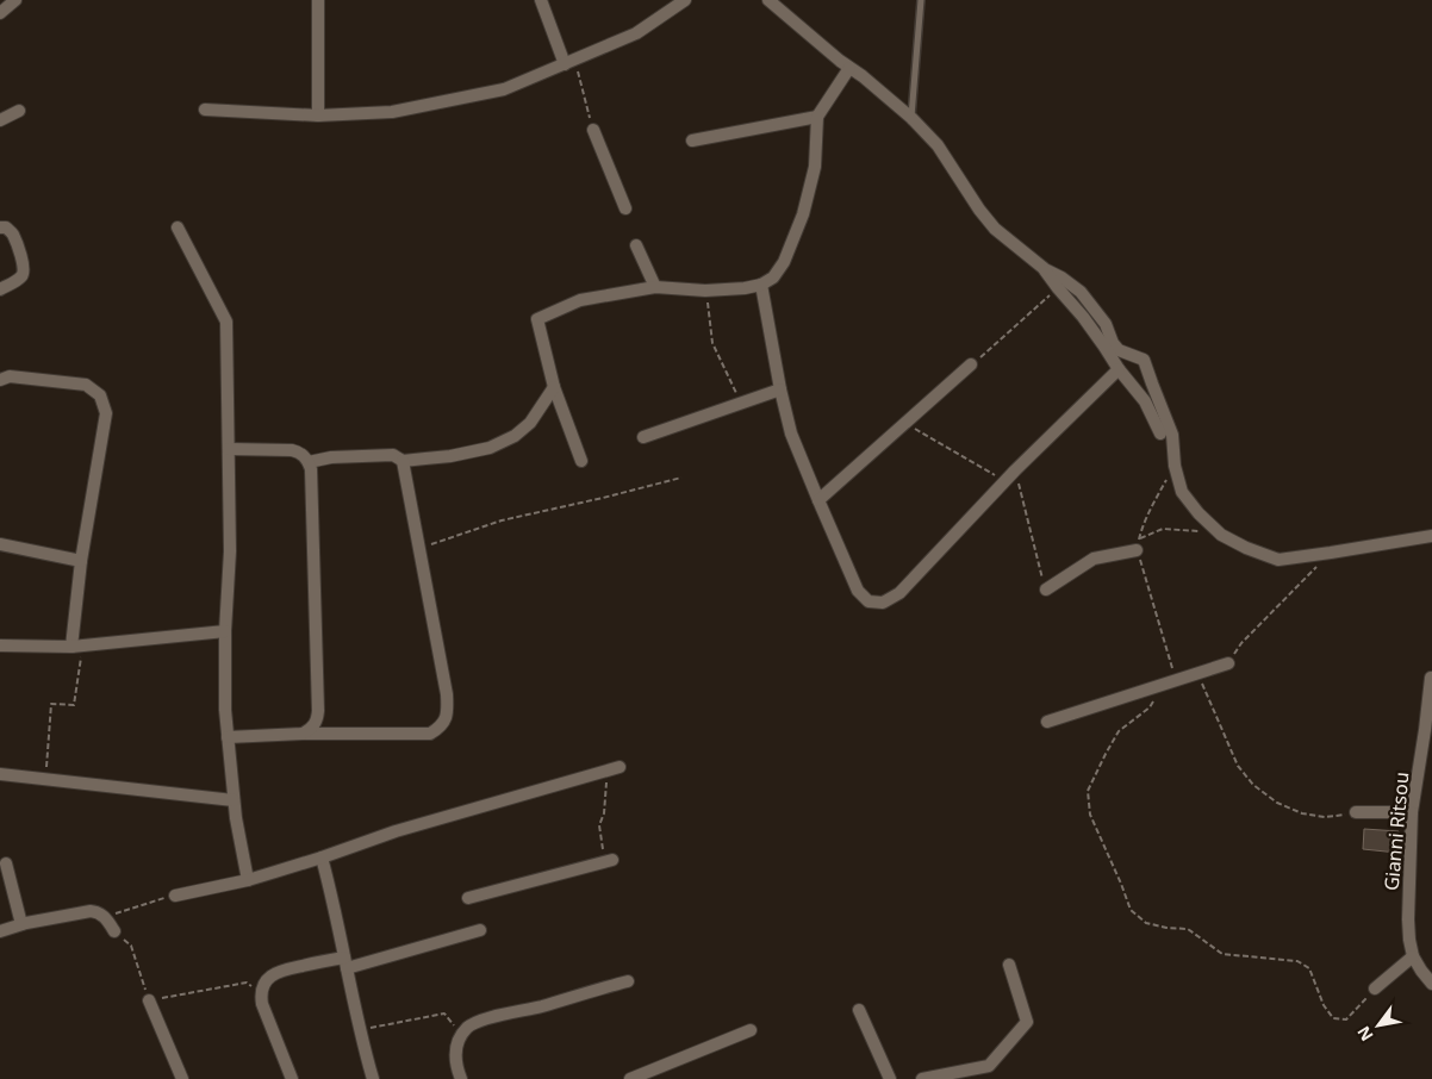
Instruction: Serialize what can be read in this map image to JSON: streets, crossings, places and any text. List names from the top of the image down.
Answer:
{
  "streets": {
    "street": ["Gianni Ritsou"]
  },
  "north": "bottom left"
}
